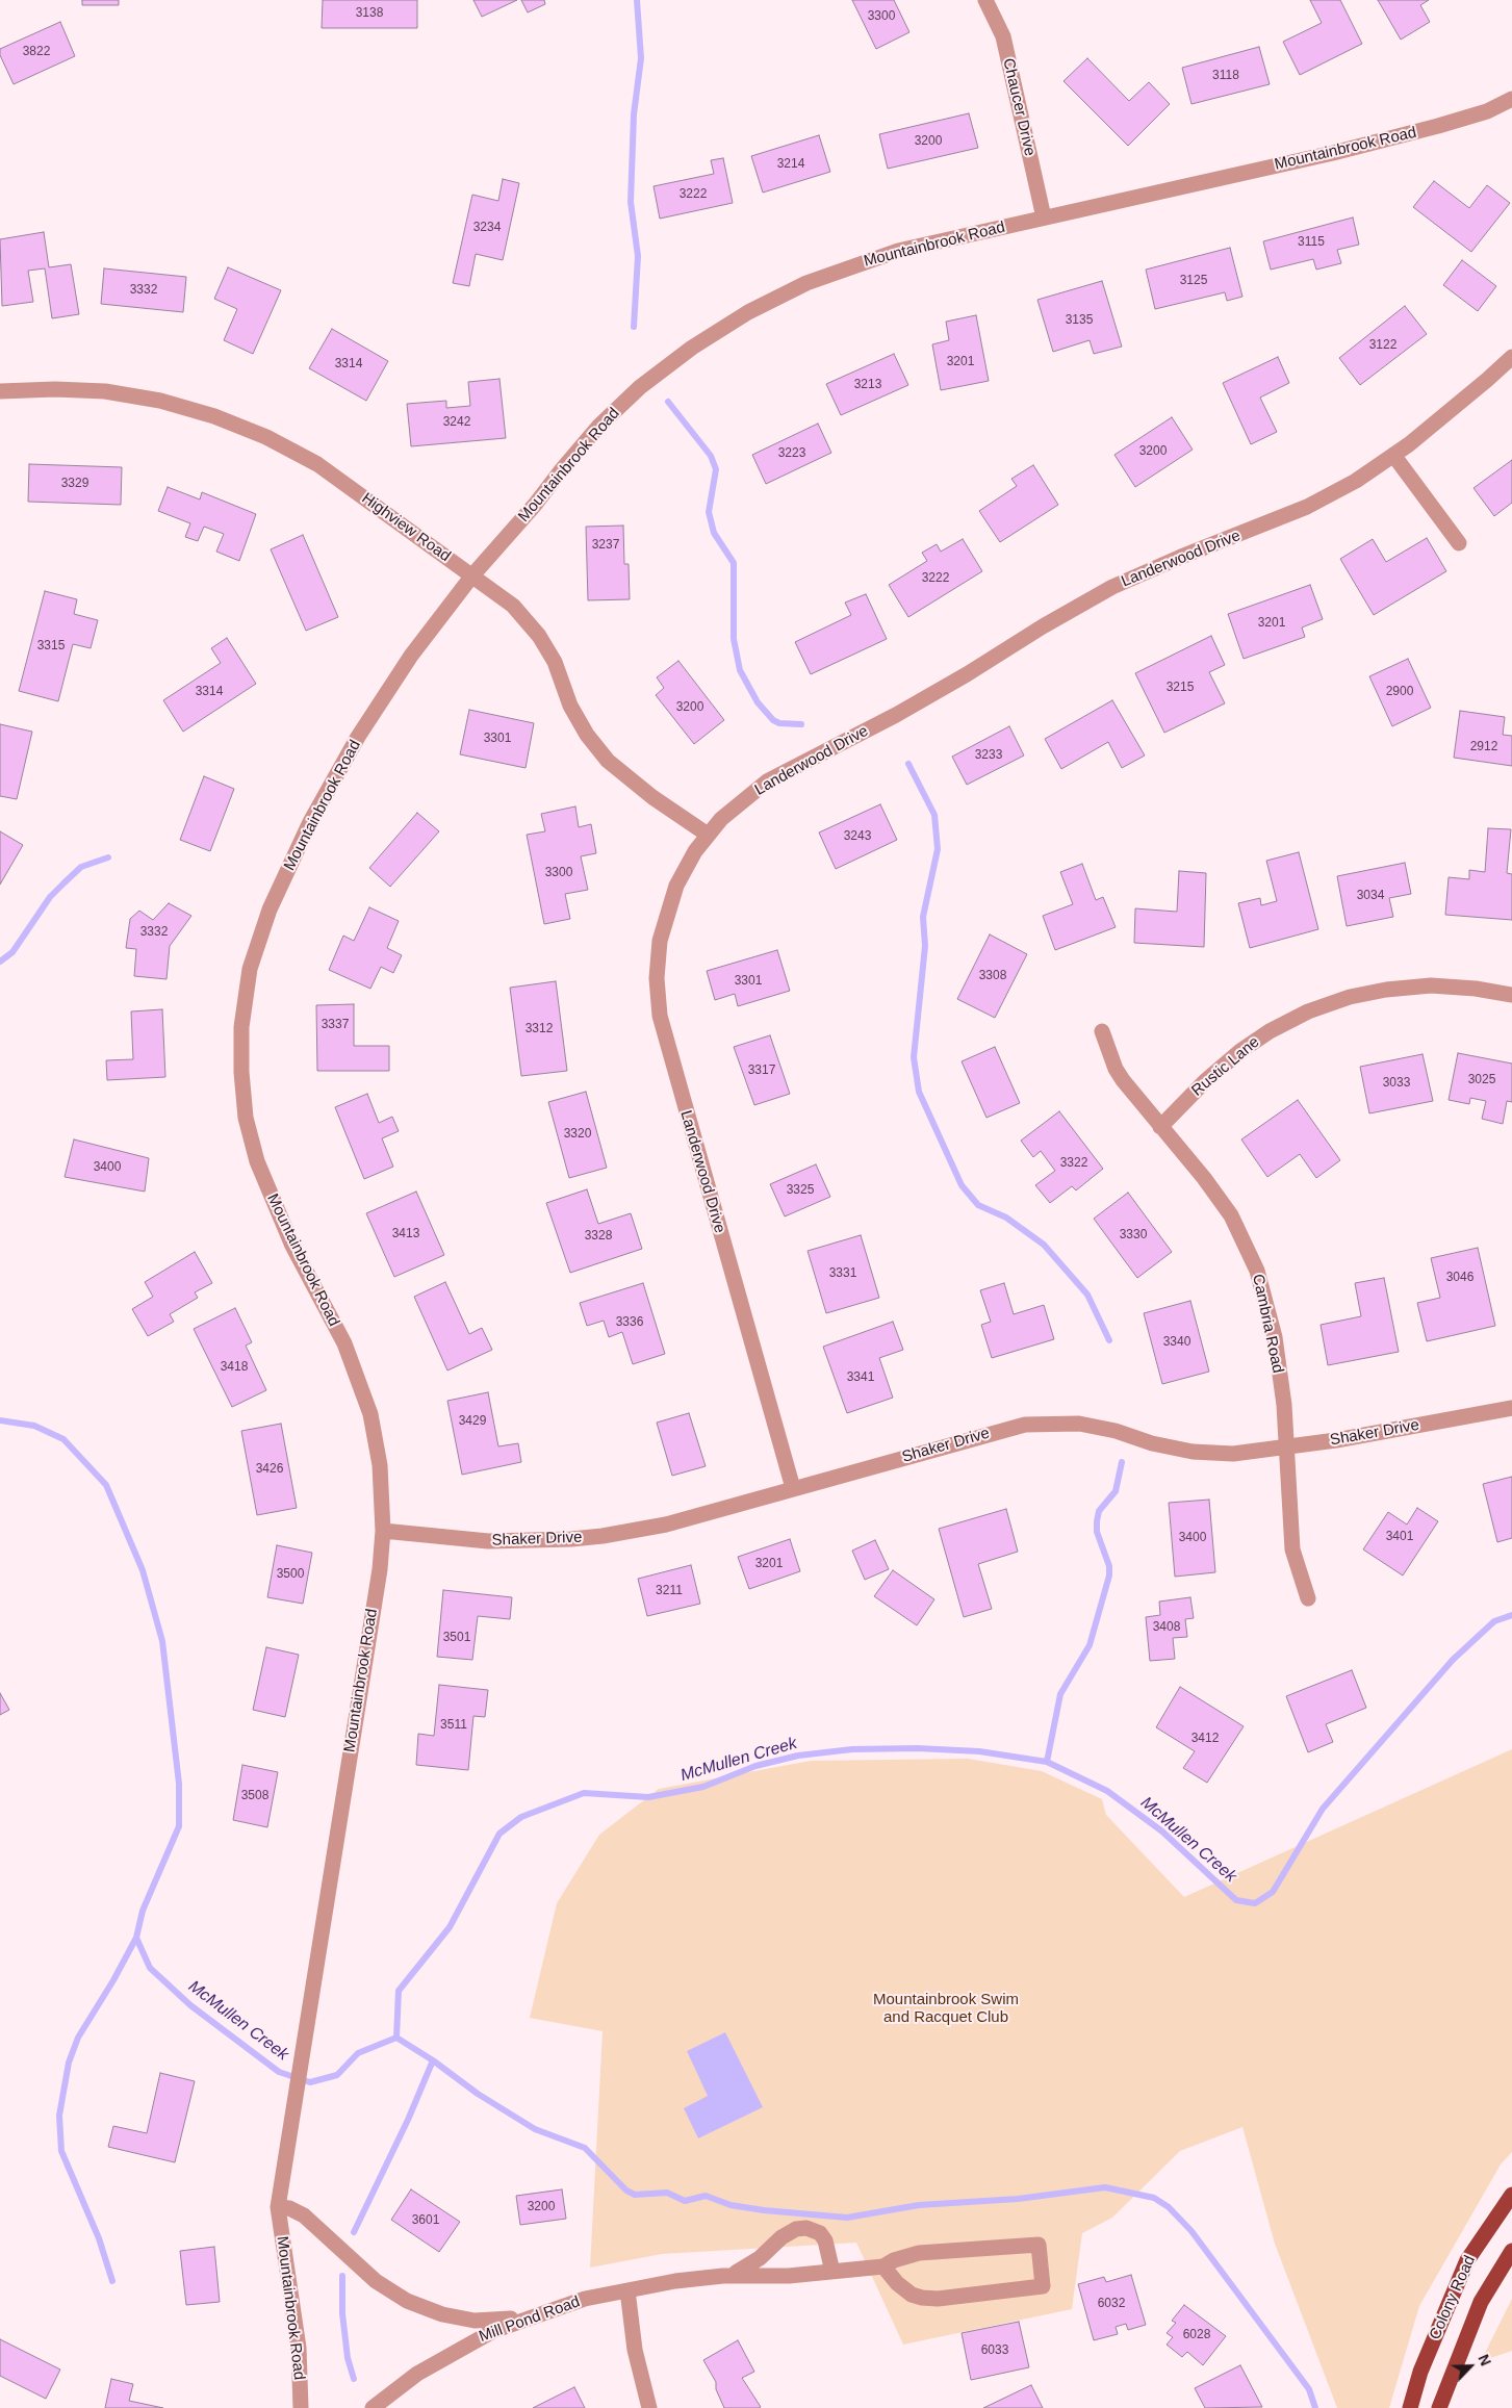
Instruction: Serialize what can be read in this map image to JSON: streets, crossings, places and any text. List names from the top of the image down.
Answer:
{
  "streets": {
    "main road": ["Colony Road"],
    "street": [
      "Chaucer Drive",
      "Mountainbrook Road",
      "Highview Road",
      "Landerwood Drive",
      "Rustic Lane",
      "Cambria Road",
      "Shaker Drive",
      "Mill Pond Road"
    ]
  },
  "crossings": [
    ["Chaucer Drive", "Mountainbrook Road"],
    ["Mountainbrook Road", "Highview Road"],
    ["Mountainbrook Road", "Shaker Drive"],
    ["Mountainbrook Road", "Mill Pond Road"],
    ["Highview Road", "Landerwood Drive"],
    ["Landerwood Drive", "Shaker Drive"],
    ["Rustic Lane", "Cambria Road"],
    ["Cambria Road", "Shaker Drive"]
  ],
  "water": ["McMullen Creek"],
  "parks": ["Mountainbrook Swim and Racquet Club"],
  "house_numbers": [
    "3138",
    "3300",
    "3822",
    "3118",
    "3200",
    "3214",
    "3222",
    "3234",
    "3115",
    "3125",
    "3332",
    "3135",
    "3122",
    "3201",
    "3314",
    "3213",
    "3242",
    "3200",
    "3223",
    "3329",
    "3237",
    "3222",
    "3201",
    "3315",
    "3215",
    "3314",
    "2900",
    "3200",
    "3301",
    "2912",
    "3233",
    "3243",
    "3300",
    "3034",
    "3332",
    "3308",
    "3301",
    "3337",
    "3312",
    "3317",
    "3025",
    "3033",
    "3320",
    "3322",
    "3400",
    "3325",
    "3413",
    "3330",
    "3328",
    "3331",
    "3046",
    "3336",
    "3340",
    "3418",
    "3341",
    "3429",
    "3426",
    "3401",
    "3400",
    "3201",
    "3500",
    "3211",
    "3408",
    "3501",
    "3511",
    "3412",
    "3508",
    "3200",
    "3601",
    "6032",
    "6028",
    "6033"
  ],
  "north": "top right"
}
